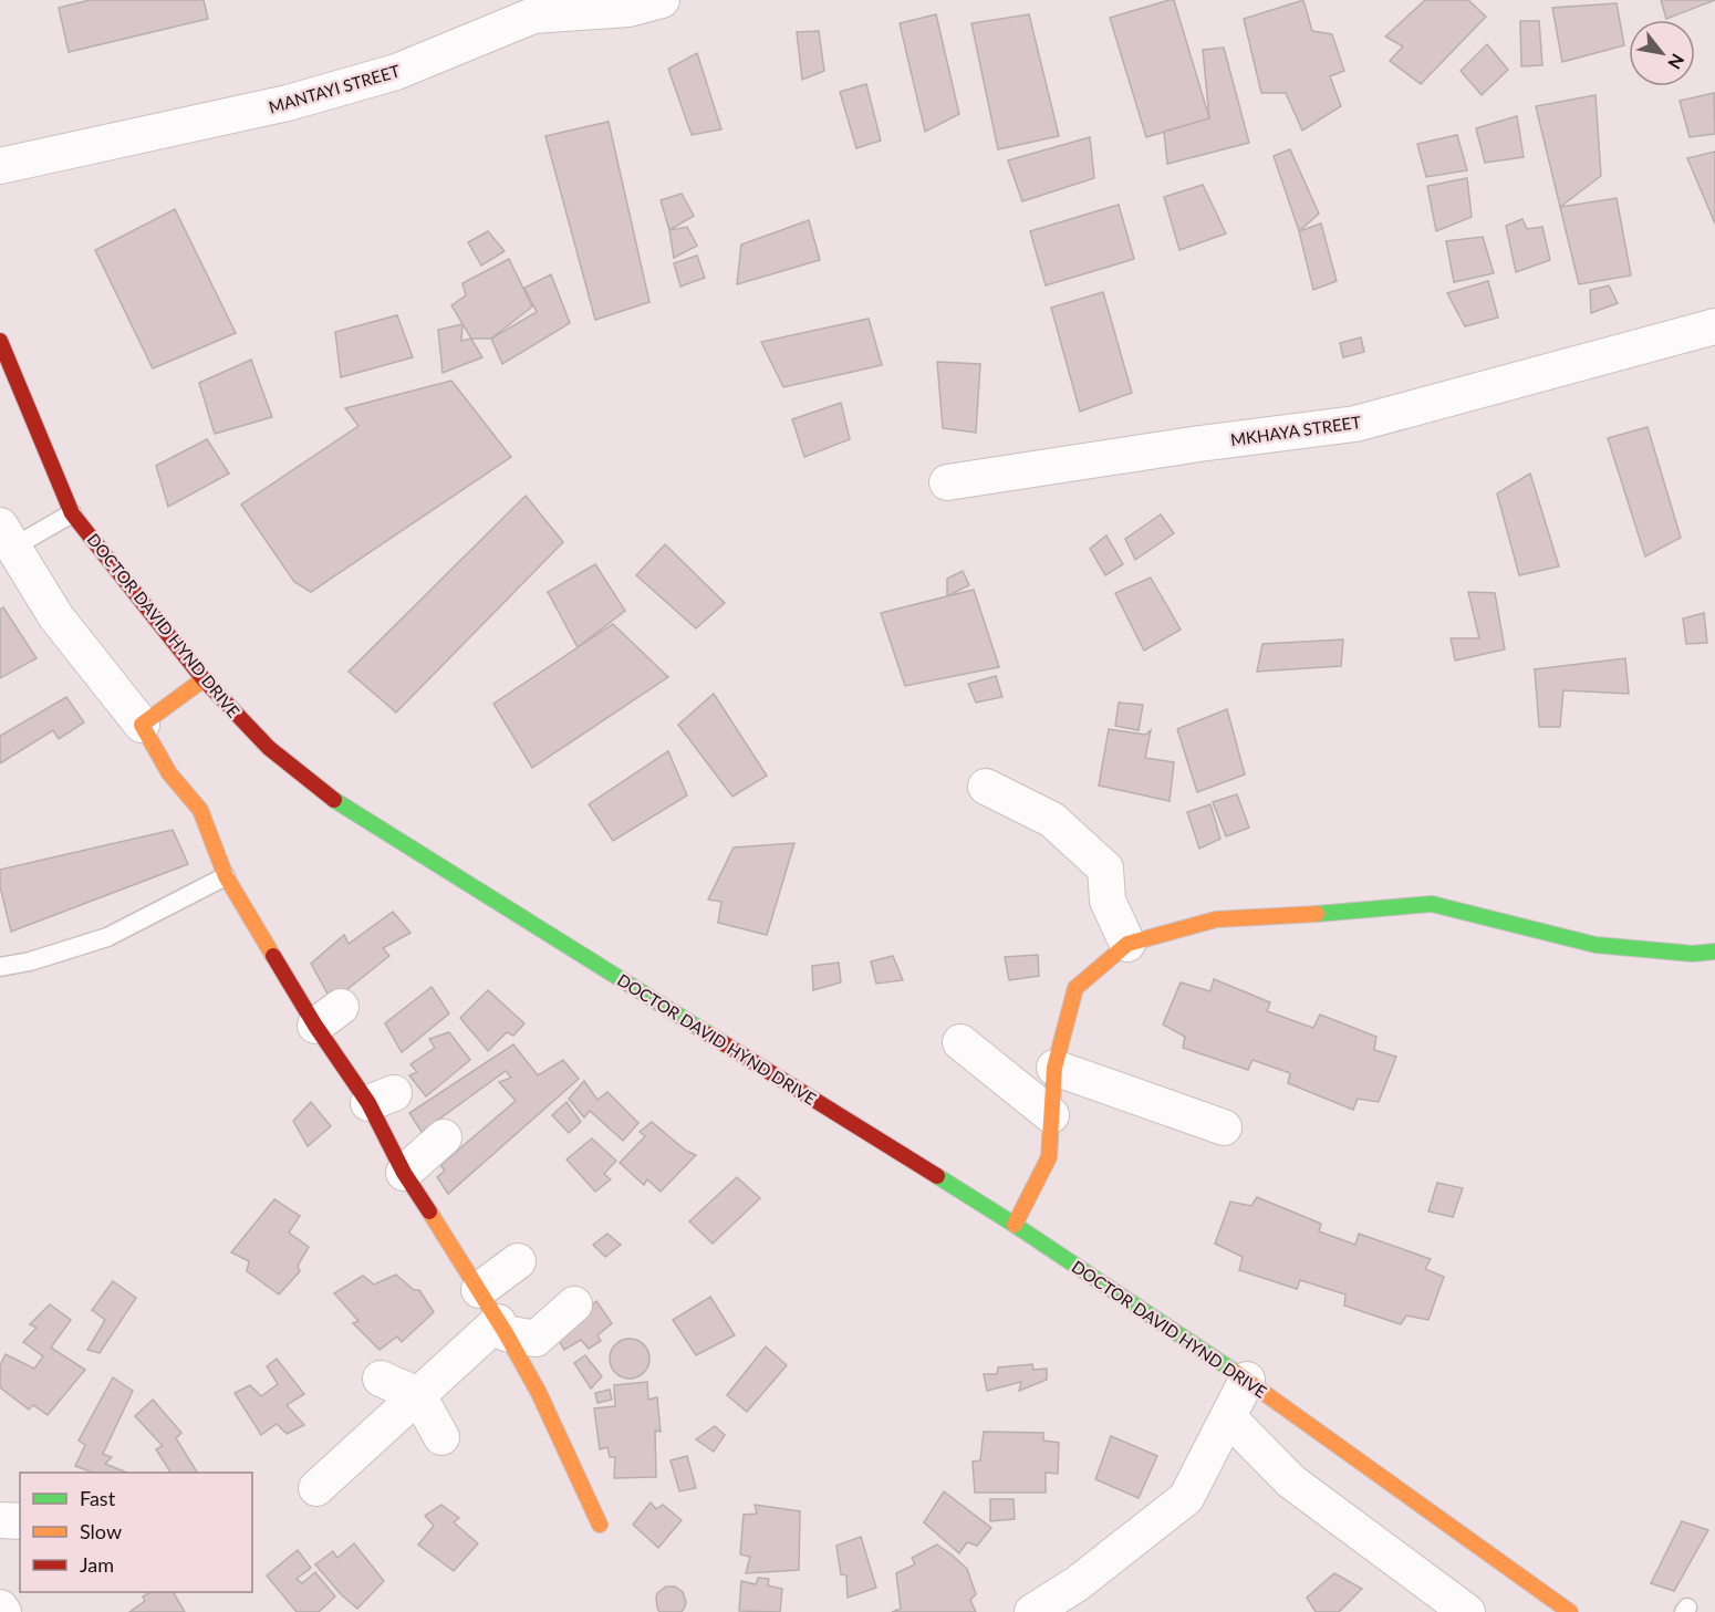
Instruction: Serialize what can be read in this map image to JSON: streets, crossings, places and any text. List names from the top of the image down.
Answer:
{
  "streets": {
    "main road": ["DOCTOR DAVID HYND DRIVE"],
    "street": ["MANTAYI STREET", "MKHAYA STREET"]
  },
  "legend": ["Fast", "Slow", "Jam"],
  "north": "bottom right"
}
